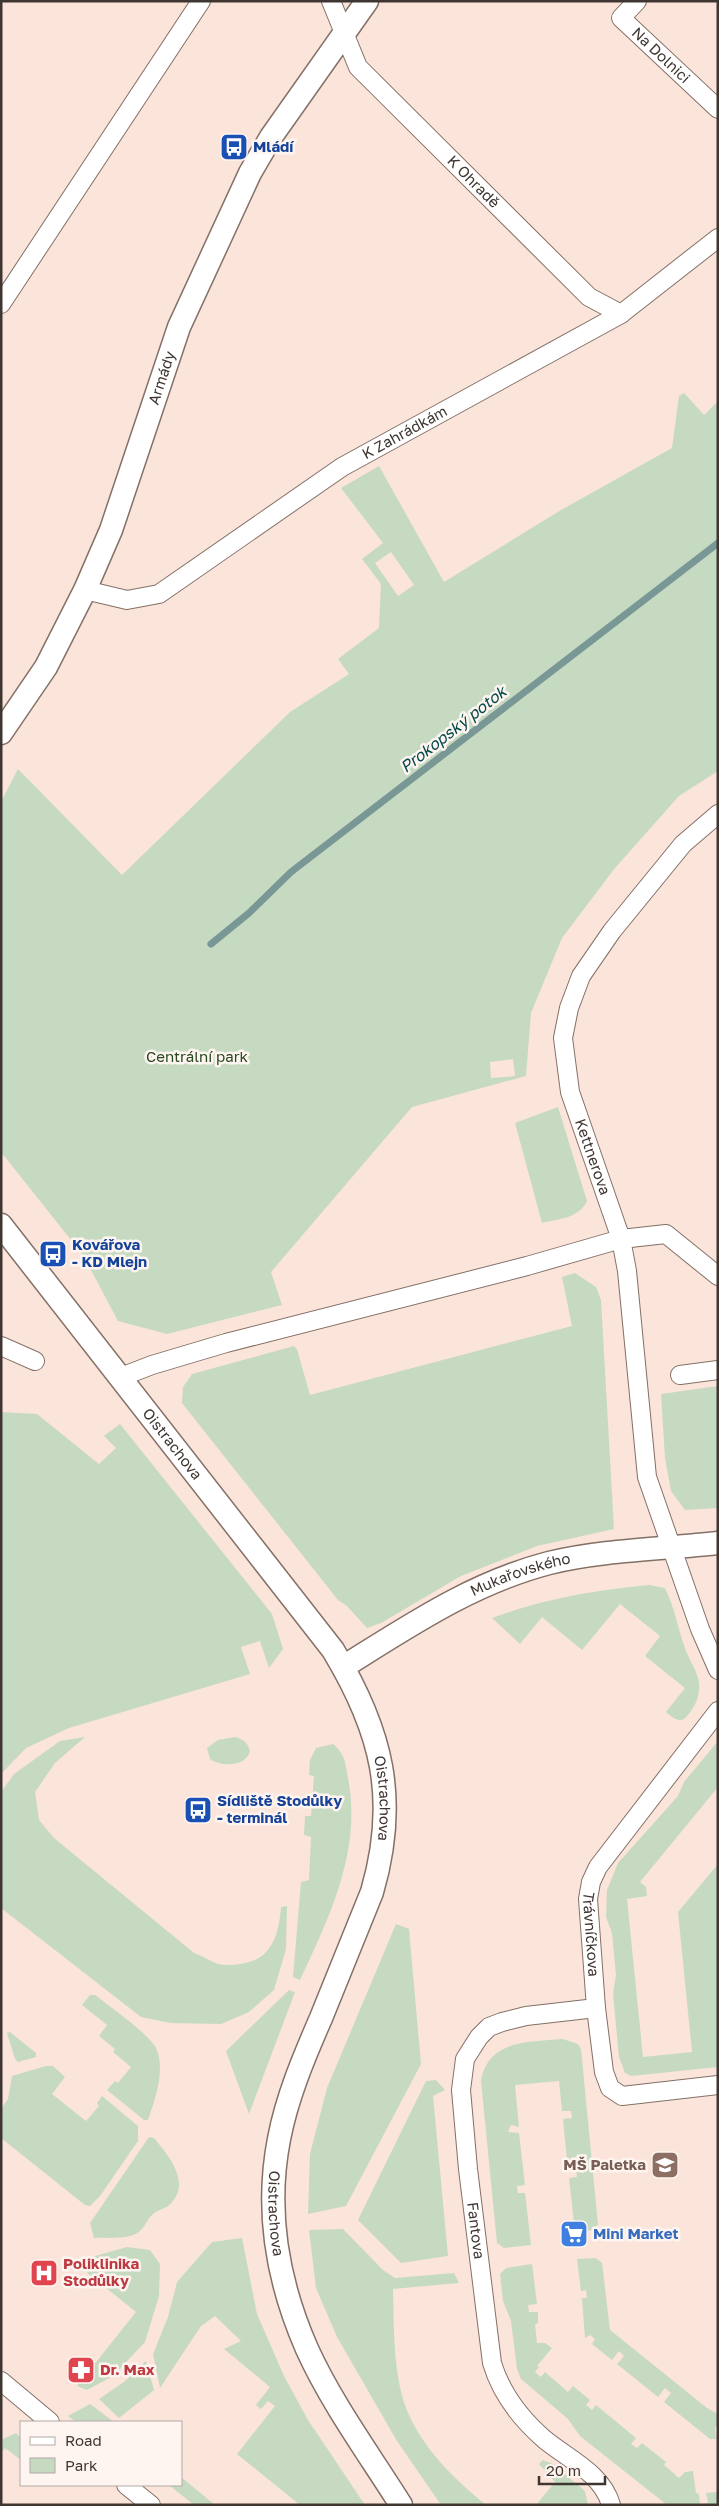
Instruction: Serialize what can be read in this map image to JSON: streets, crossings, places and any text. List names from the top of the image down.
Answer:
{
  "streets": {
    "street": [
      "Na Dolnici",
      "K Ohradě",
      "Armády",
      "K Zahrádkám",
      "Kettnerova",
      "Oistrachova",
      "Mukařovského",
      "Trávníčkova",
      "Fantova"
    ]
  },
  "crossings": [
    ["K Ohradě", "Armády"],
    ["K Ohradě", "K Zahrádkám"],
    ["Armády", "K Zahrádkám"],
    ["Kettnerova", "Mukařovského"],
    ["Oistrachova", "Mukařovského"],
    ["Trávníčkova", "Fantova"]
  ],
  "water": ["Prokopský potok"],
  "parks": ["Centrální park"],
  "places": {
    "bus stop": ["Mládí", "Kovářova - KD Mlejn", "Sídliště Stodůlky - terminál"],
    "school or university": ["MŠ Paletka"],
    "supermarket": ["Mini Market"],
    "hospital": ["Poliklinika Stodůlky"],
    "pharmacy": ["Dr. Max"]
  },
  "legend": ["Road", "Park"],
  "scale_bar": "20 m"
}
